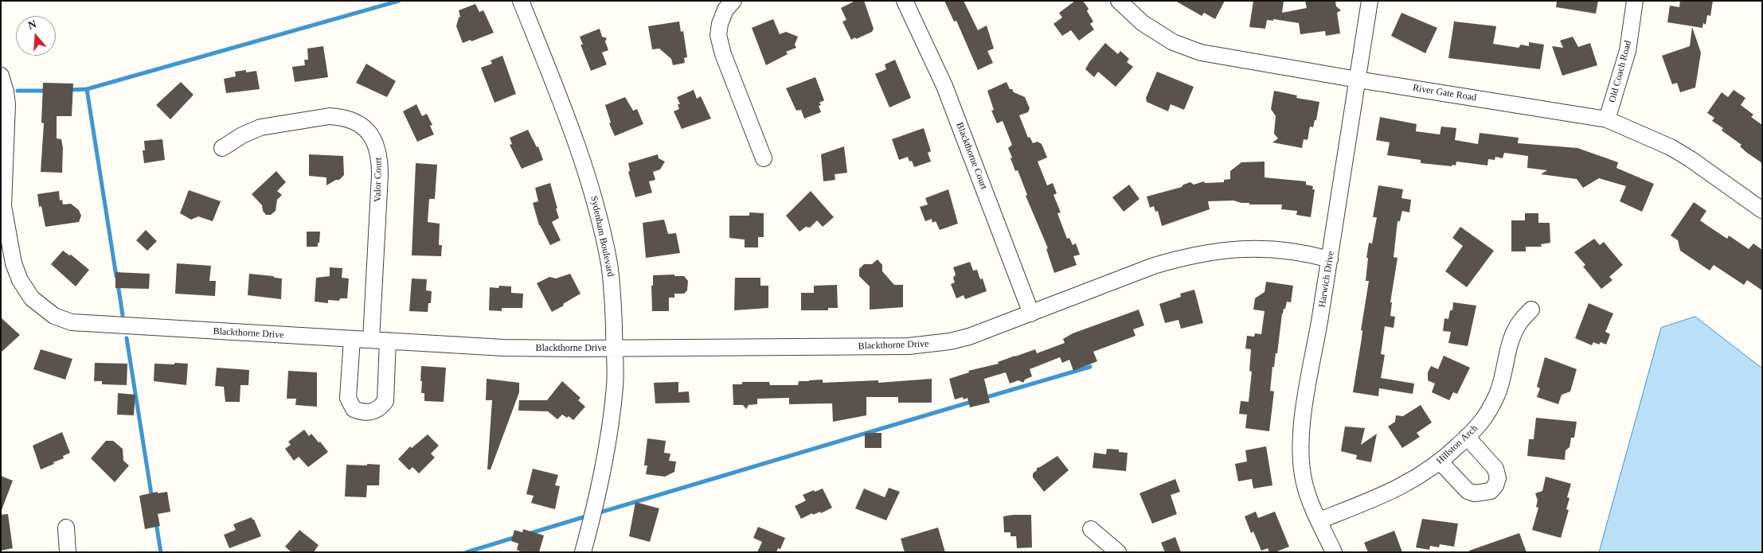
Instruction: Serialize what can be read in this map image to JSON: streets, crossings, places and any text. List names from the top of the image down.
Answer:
{
  "streets": {
    "street": [
      "Old Coach Road",
      "River Gate Road",
      "Blackthorne Court",
      "Valor Court",
      "Sydenham Boulevard",
      "Harwich Drive",
      "Blackthorne Drive",
      "Hillston Arch"
    ]
  },
  "crossings": [
    ["Old Coach Road", "River Gate Road"],
    ["River Gate Road", "Harwich Drive"],
    ["Blackthorne Court", "Blackthorne Drive"],
    ["Valor Court", "Blackthorne Drive"],
    ["Sydenham Boulevard", "Blackthorne Drive"],
    ["Harwich Drive", "Blackthorne Drive"],
    ["Harwich Drive", "Hillston Arch"]
  ],
  "north": "top"
}
